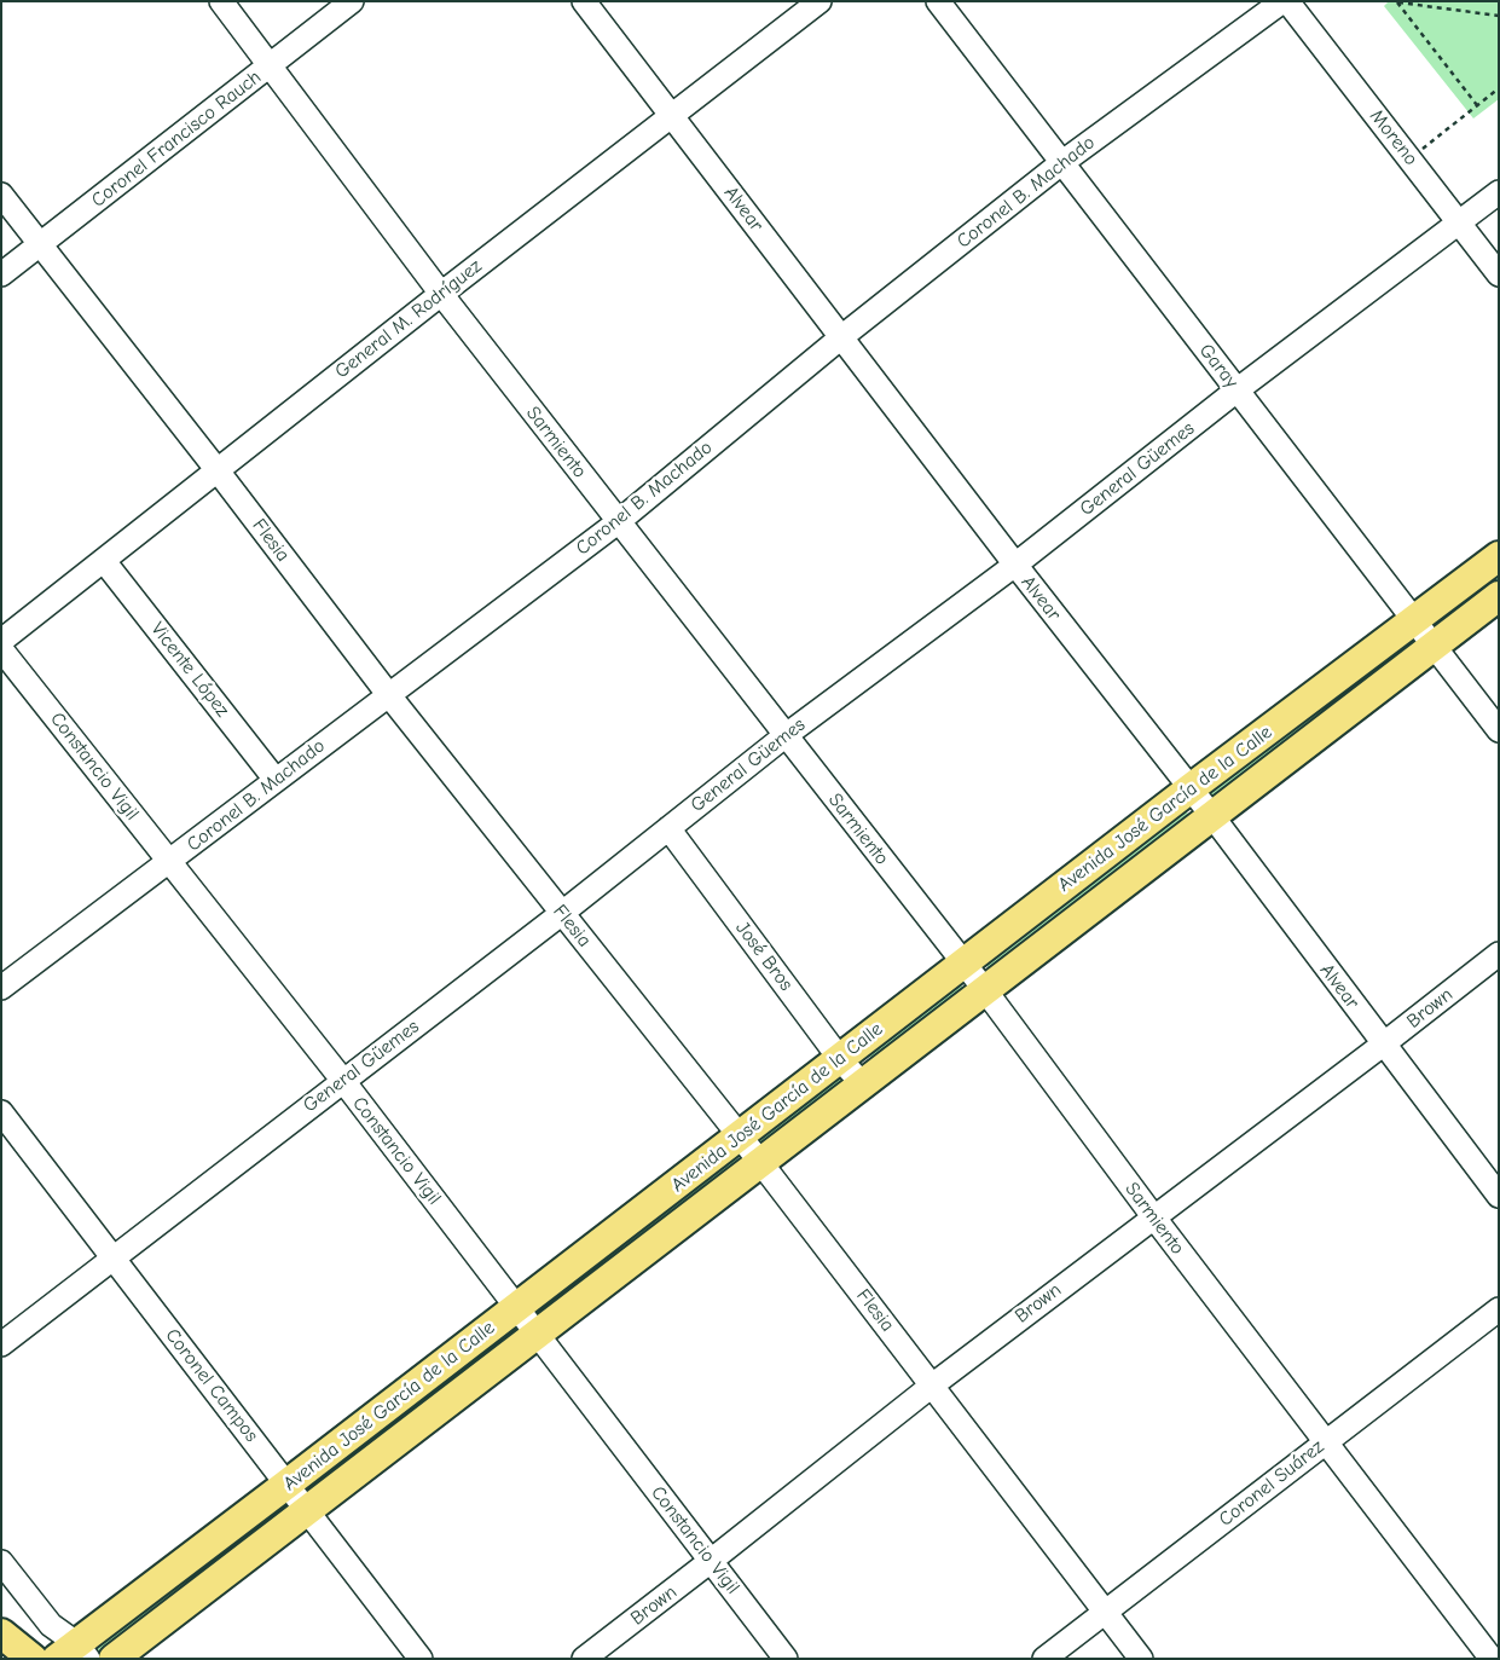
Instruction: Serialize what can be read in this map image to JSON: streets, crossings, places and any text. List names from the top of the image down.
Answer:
{
  "streets": {
    "main road": ["Avenida José García de la Calle"],
    "street": [
      "Moreno",
      "Coronel Francisco Rauch",
      "Coronel B. Machado",
      "Alvear",
      "General M. Rodríguez",
      "Garay",
      "Sarmiento",
      "General Güemes",
      "Flesia",
      "Vicente López",
      "Constancio Vigil",
      "José Bros",
      "Brown",
      "Coronel Campos",
      "Coronel Suárez"
    ]
  },
  "crossings": [
    ["Moreno", "General Güemes"],
    ["Coronel Francisco Rauch", "Sarmiento"],
    ["Coronel Francisco Rauch", "Flesia"],
    ["Coronel B. Machado", "Alvear"],
    ["Coronel B. Machado", "Garay"],
    ["Coronel B. Machado", "Sarmiento"],
    ["Coronel B. Machado", "Flesia"],
    ["Coronel B. Machado", "Vicente López"],
    ["Coronel B. Machado", "Constancio Vigil"],
    ["Alvear", "General M. Rodríguez"],
    ["Alvear", "General Güemes"],
    ["Alvear", "Avenida José García de la Calle"],
    ["Alvear", "Brown"],
    ["General M. Rodríguez", "Sarmiento"],
    ["General M. Rodríguez", "Flesia"],
    ["General M. Rodríguez", "Vicente López"],
    ["Garay", "General Güemes"],
    ["Garay", "Avenida José García de la Calle"],
    ["Sarmiento", "General Güemes"],
    ["Sarmiento", "Avenida José García de la Calle"],
    ["Sarmiento", "Brown"],
    ["Sarmiento", "Coronel Suárez"],
    ["General Güemes", "Flesia"],
    ["General Güemes", "Constancio Vigil"],
    ["General Güemes", "José Bros"],
    ["General Güemes", "Coronel Campos"],
    ["Flesia", "Avenida José García de la Calle"],
    ["Flesia", "Brown"],
    ["Flesia", "Coronel Suárez"],
    ["Constancio Vigil", "Avenida José García de la Calle"],
    ["Constancio Vigil", "Brown"],
    ["Avenida José García de la Calle", "José Bros"],
    ["Avenida José García de la Calle", "Coronel Campos"]
  ]
}
